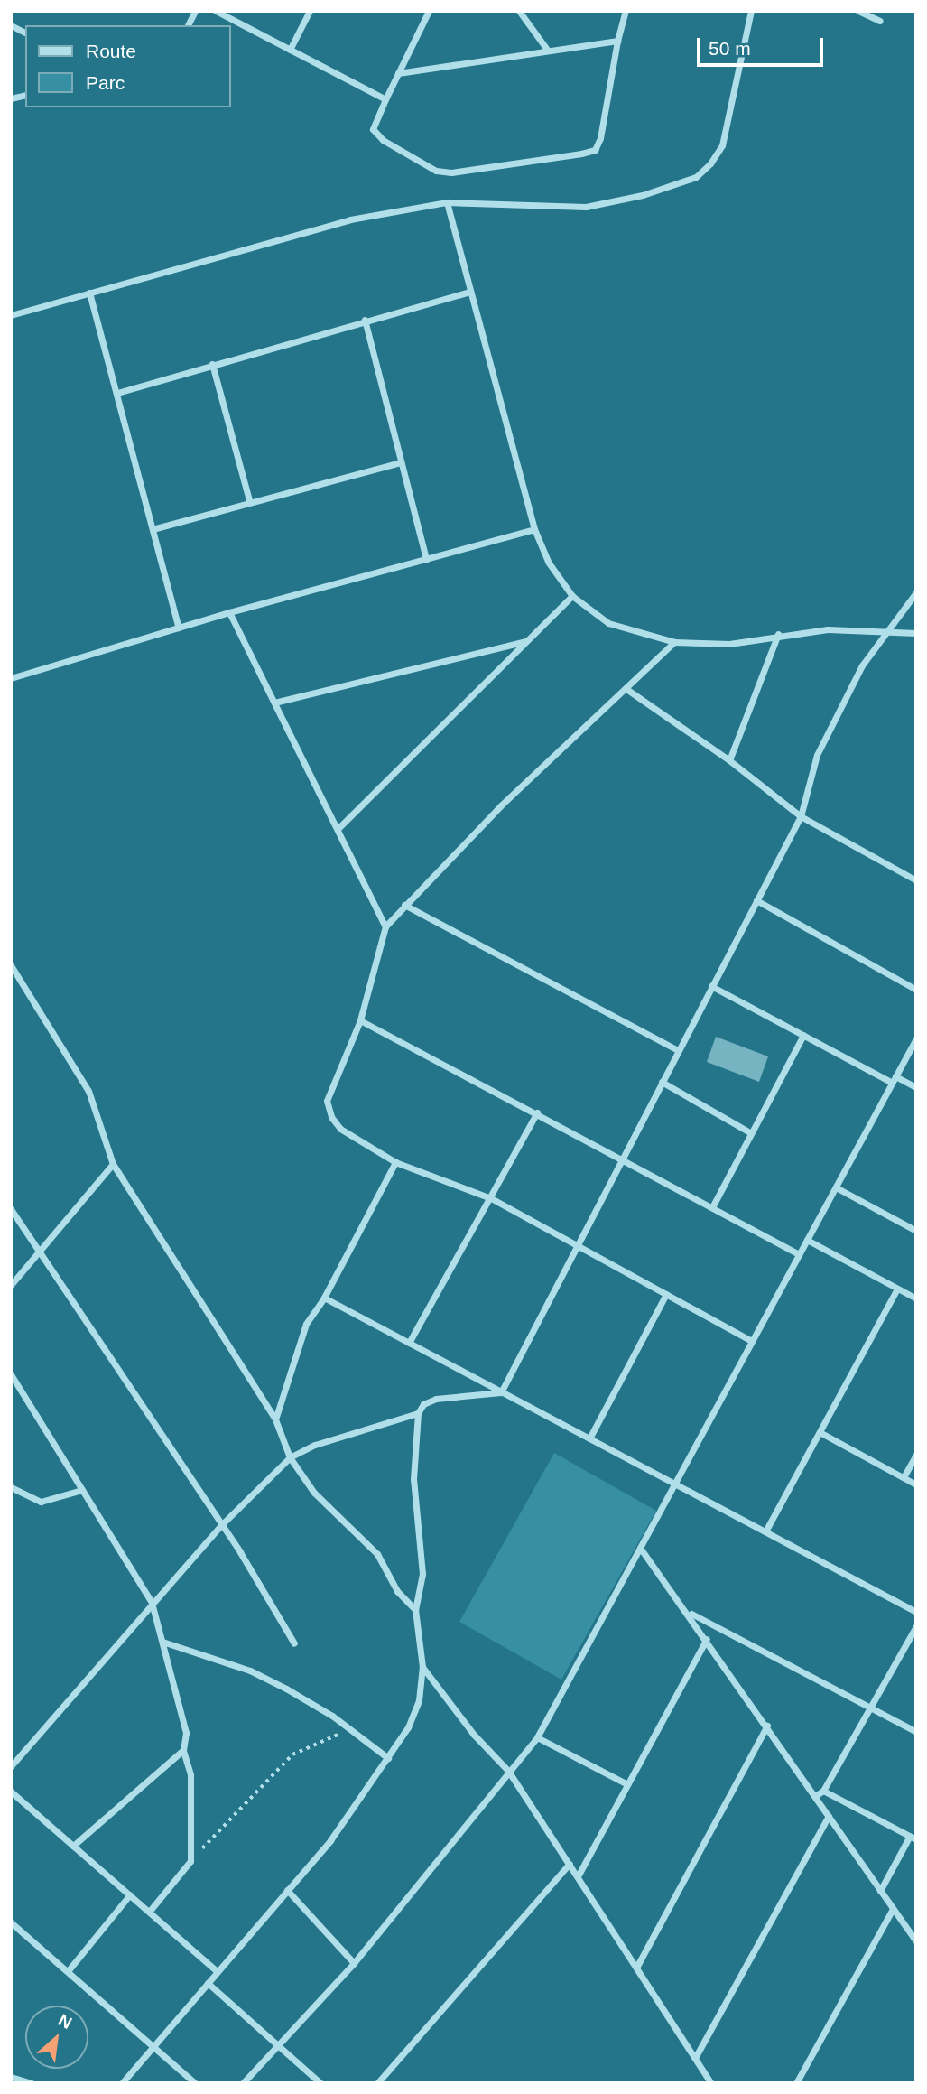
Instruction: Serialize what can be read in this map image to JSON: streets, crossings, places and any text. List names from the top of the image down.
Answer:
{
  "legend": ["Route", "Parc"],
  "scale_bar": "50 m",
  "north": "top right"
}
